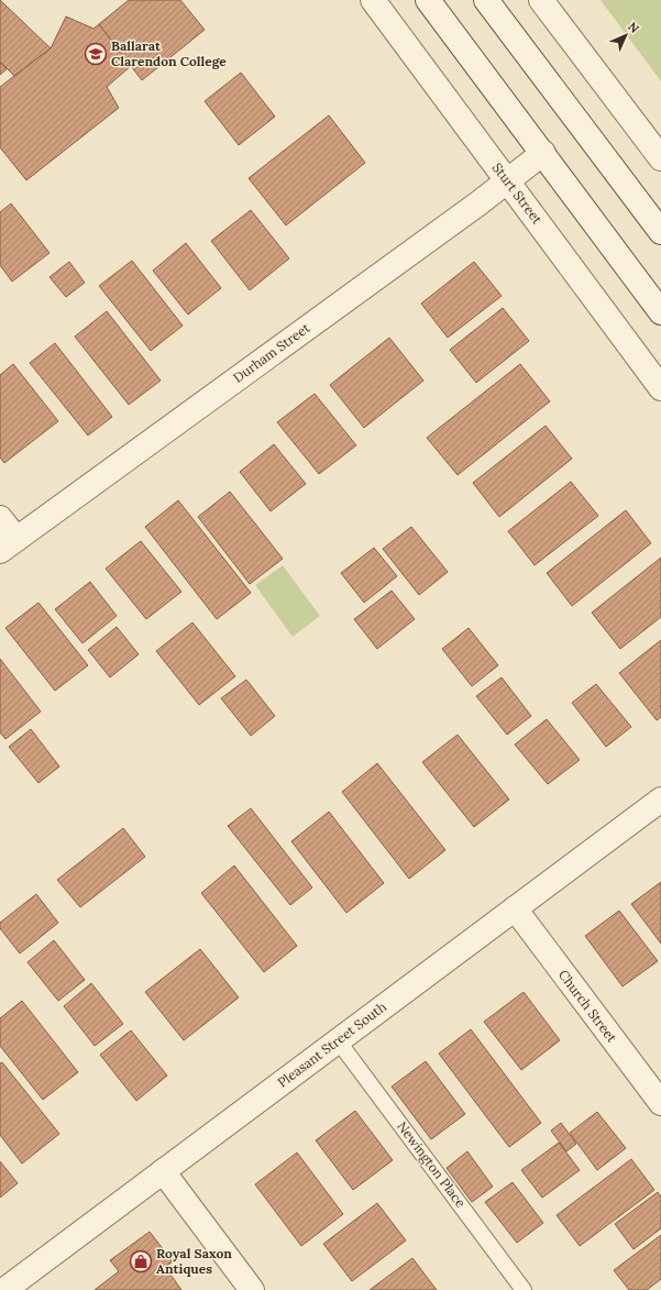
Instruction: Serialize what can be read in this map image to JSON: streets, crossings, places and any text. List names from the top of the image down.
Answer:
{
  "streets": {
    "street": [
      "Sturt Street",
      "Durham Street",
      "Church Street",
      "Pleasant Street South"
    ],
    "lane": ["Newington Place"]
  },
  "crossings": [
    ["Sturt Street", "Durham Street"],
    ["Church Street", "Pleasant Street South"],
    ["Pleasant Street South", "Newington Place"]
  ],
  "places": {
    "school or university": ["Ballarat Clarendon College"],
    "shop": ["Royal Saxon Antiques"]
  },
  "north": "top right"
}
